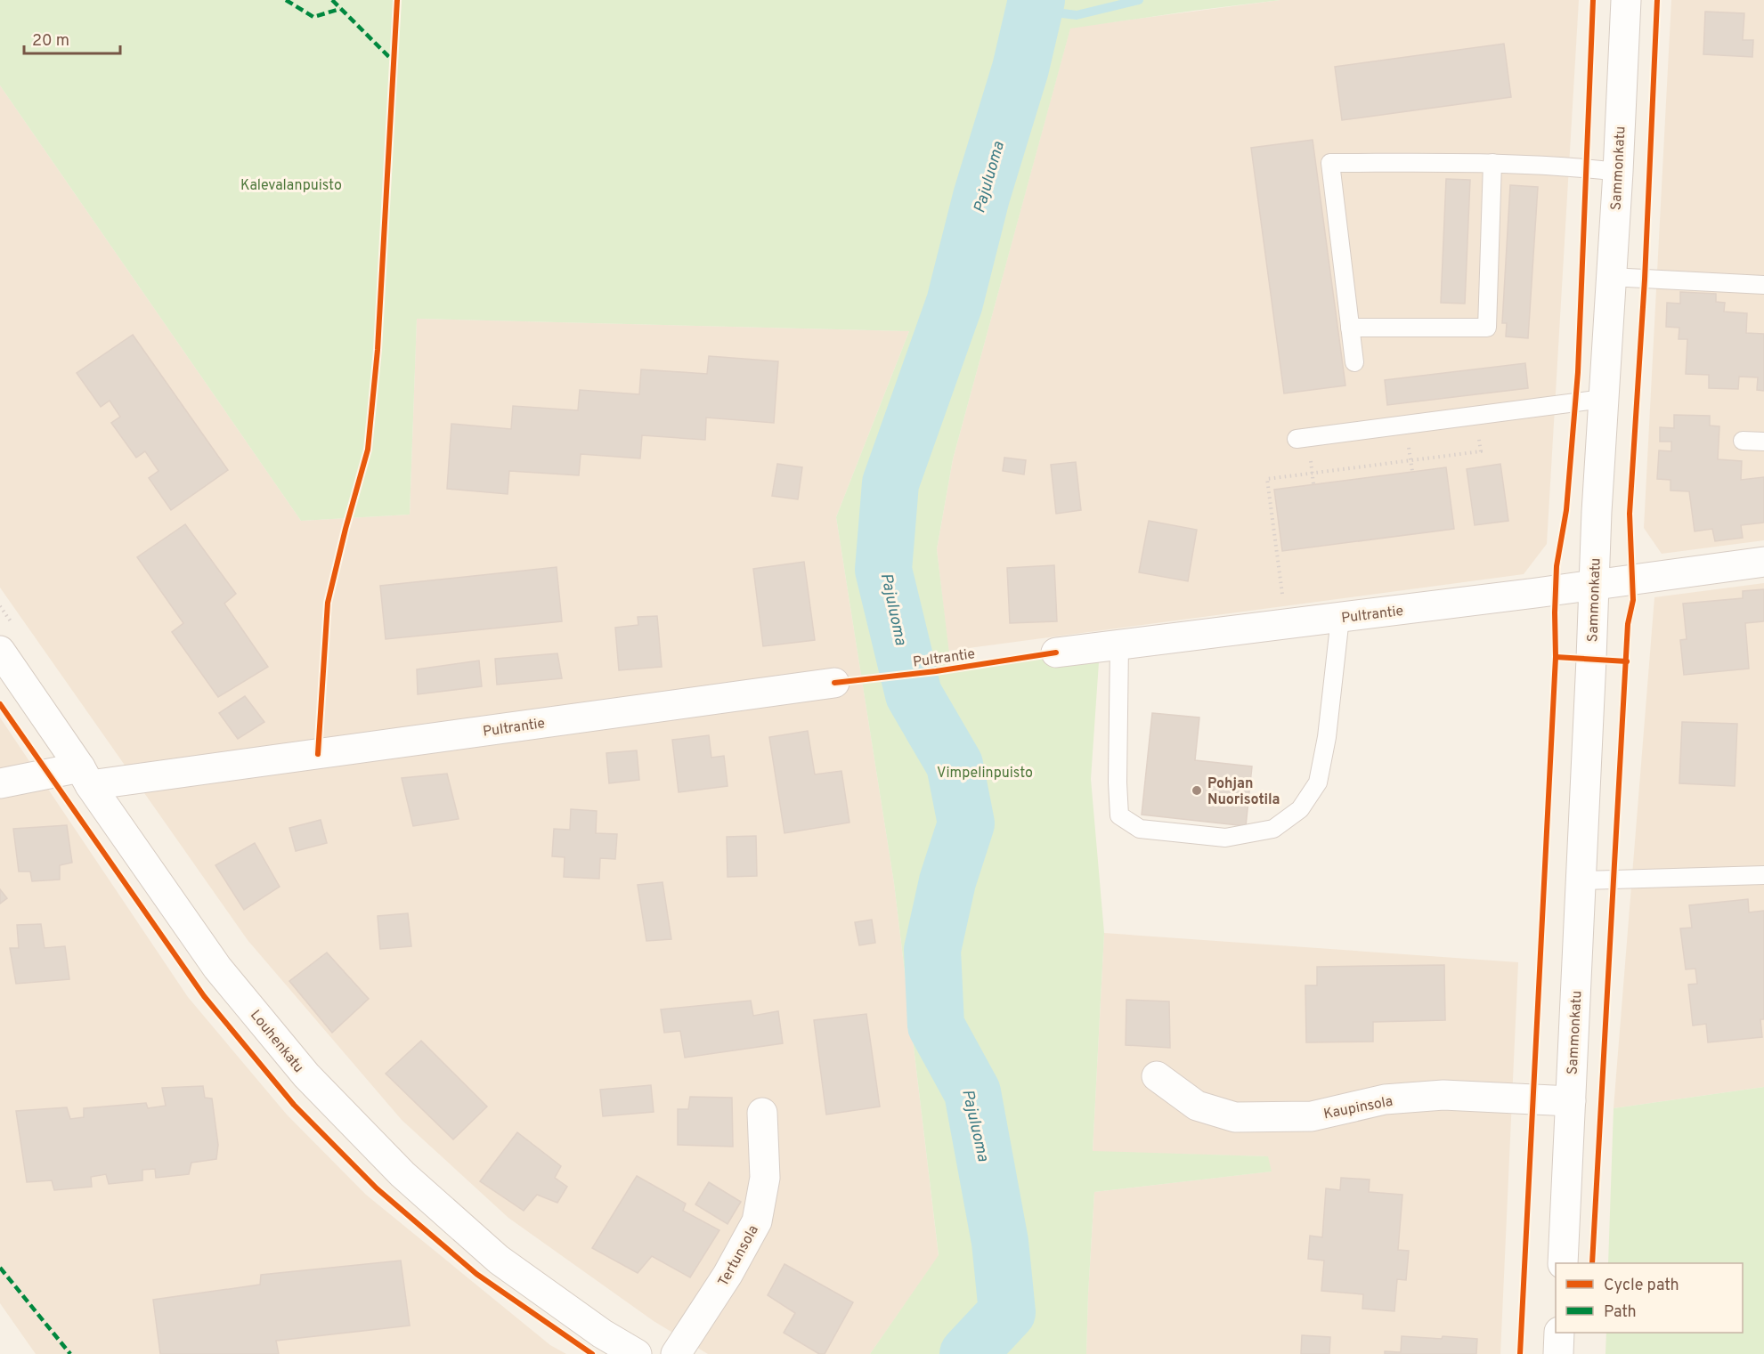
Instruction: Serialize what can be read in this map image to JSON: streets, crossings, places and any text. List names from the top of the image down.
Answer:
{
  "streets": {
    "street": [
      "Sammonkatu",
      "Pultrantie",
      "Louhenkatu",
      "Kaupinsola",
      "Tertunsola"
    ]
  },
  "crossings": [
    ["Sammonkatu", "Pultrantie"],
    ["Sammonkatu", "Kaupinsola"],
    ["Pultrantie", "Louhenkatu"]
  ],
  "water": ["Pajuluoma"],
  "parks": ["Kalevalanpuisto", "Vimpelinpuisto"],
  "places": ["Pohjan Nuorisotila"],
  "legend": ["Cycle path", "Path"],
  "scale_bar": "20 m"
}
